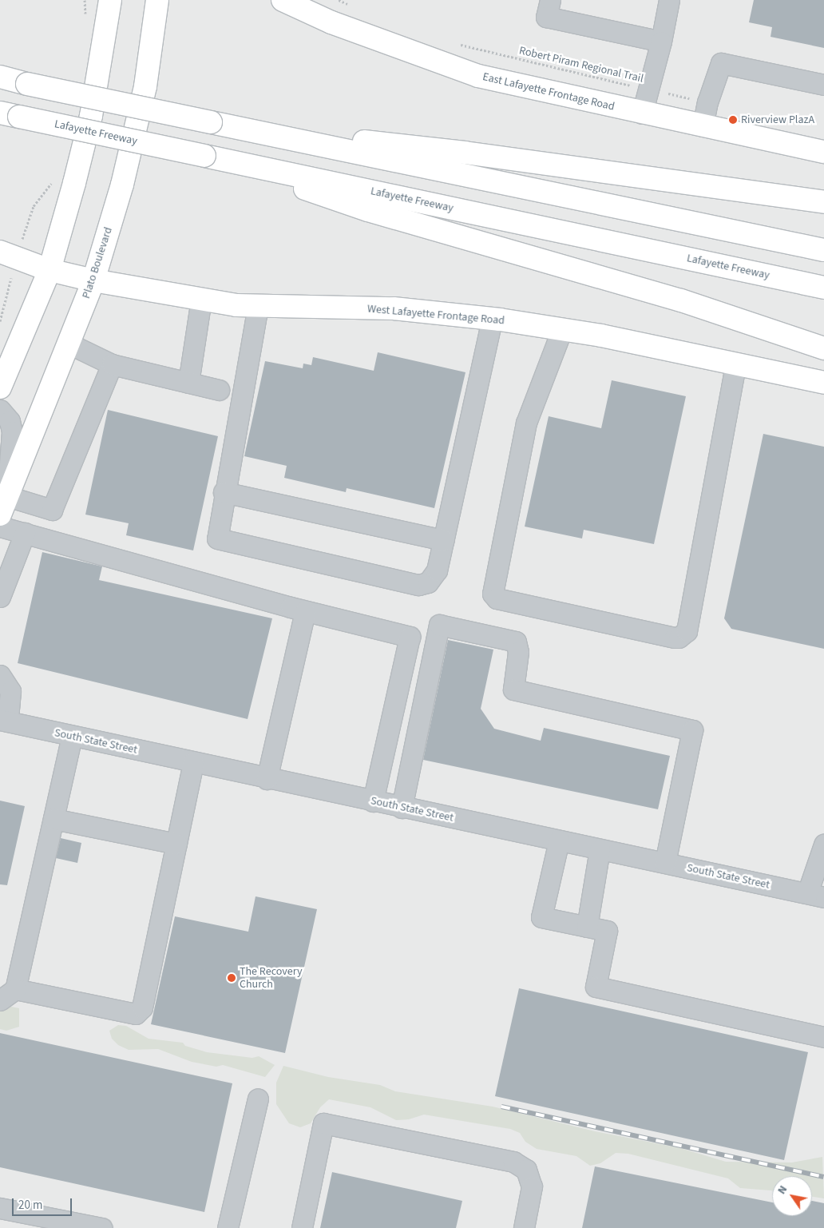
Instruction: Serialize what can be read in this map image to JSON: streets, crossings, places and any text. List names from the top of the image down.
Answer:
{
  "streets": {
    "main road": [
      "East Lafayette Frontage Road",
      "Lafayette Freeway",
      "Plato Boulevard",
      "West Lafayette Frontage Road"
    ],
    "street": ["South State Street"],
    "path": ["Robert Piram Regional Trail"]
  },
  "crossings": [
    ["Plato Boulevard", "West Lafayette Frontage Road"]
  ],
  "places": ["Riverview PlazA", "The Recovery Church"],
  "scale_bar": "20 m",
  "north": "top left"
}
